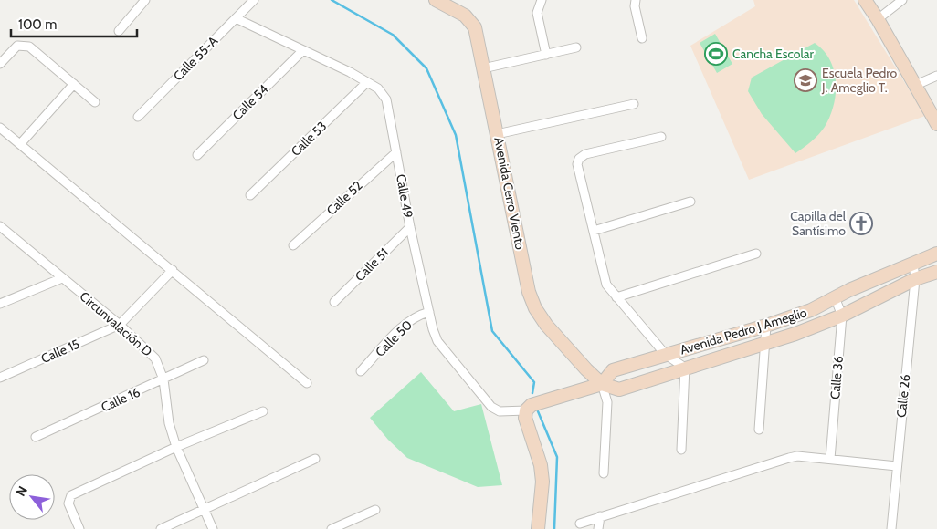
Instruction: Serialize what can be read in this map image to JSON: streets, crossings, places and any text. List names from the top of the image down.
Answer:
{
  "streets": {
    "street": [
      "Calle 55-A",
      "Calle 54",
      "Calle 53",
      "Avenida Cerro Viento",
      "Calle 49",
      "Calle 52",
      "Calle 51",
      "Circunvalación D",
      "Avenida Pedro J Ameglio",
      "Calle 50",
      "Calle 15",
      "Calle 36",
      "Calle 26",
      "Calle 16"
    ]
  },
  "crossings": [
    ["Calle 55-A", "Calle 49"],
    ["Calle 54", "Calle 49"],
    ["Calle 53", "Calle 49"],
    ["Avenida Cerro Viento", "Avenida Pedro J Ameglio"],
    ["Calle 49", "Calle 52"],
    ["Calle 49", "Calle 51"],
    ["Calle 49", "Avenida Pedro J Ameglio"],
    ["Calle 49", "Calle 50"],
    ["Circunvalación D", "Calle 15"],
    ["Circunvalación D", "Calle 16"],
    ["Avenida Pedro J Ameglio", "Calle 36"],
    ["Avenida Pedro J Ameglio", "Calle 26"]
  ],
  "places": {
    "sports": ["Cancha Escolar"],
    "school or university": ["Escuela Pedro J. Ameglio T."],
    "church": ["Capilla del Santísimo"]
  },
  "scale_bar": "100 m",
  "north": "top left"
}
